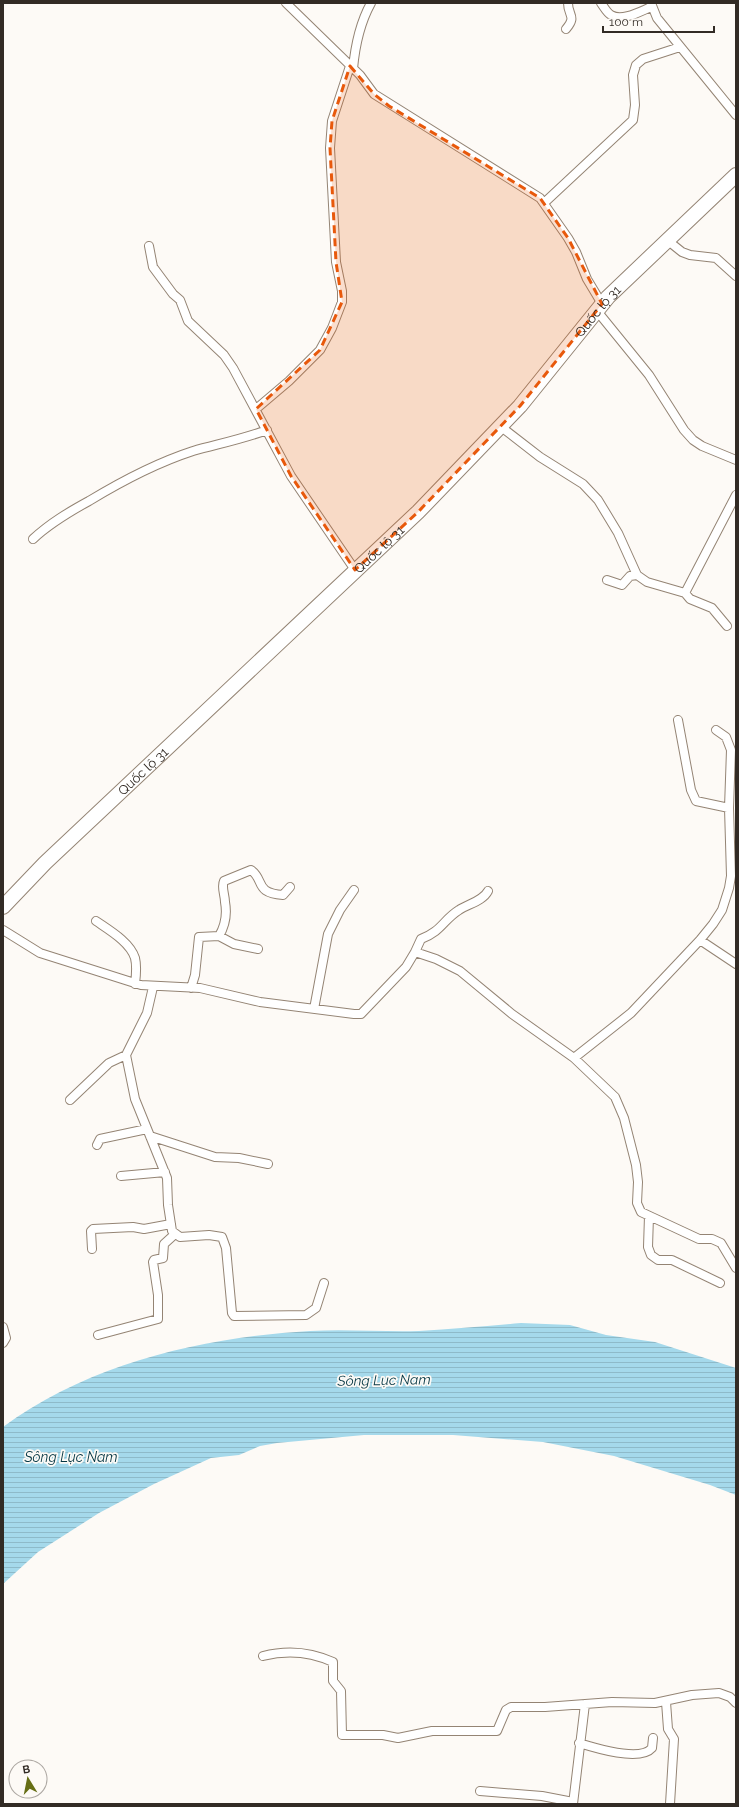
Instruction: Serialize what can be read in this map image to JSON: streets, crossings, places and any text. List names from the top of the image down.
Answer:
{
  "streets": {
    "highway": ["Quốc lộ 31"]
  },
  "water": ["Sông Lục Nam"],
  "scale_bar": "100 m",
  "north": "top"
}
